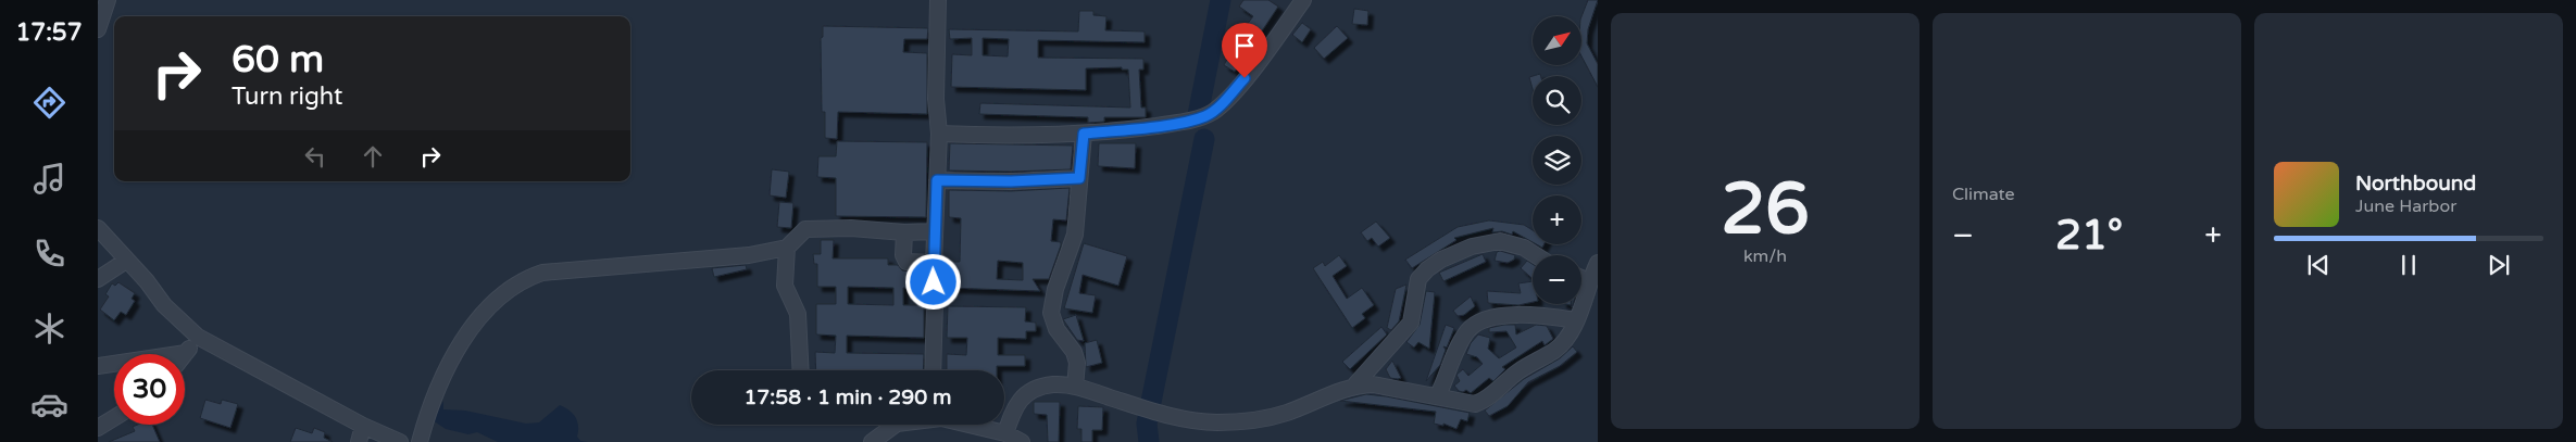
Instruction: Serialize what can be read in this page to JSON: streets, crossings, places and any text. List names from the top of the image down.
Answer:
{
  "north": "top right",
  "page": {
    "tabs": "17:57",
    "tile": [
      ["26", "km/h"],
      "Climate"
    ],
    "map_buttons": ["+", "−"],
    "turn": ["60 m", "Turn right"],
    "song": ["Northbound", "June Harbor"],
    "heat": ["−", "21°", "+"],
    "limit": "30",
    "trip": "17:58 · 1 min · 290 m"
  }
}
